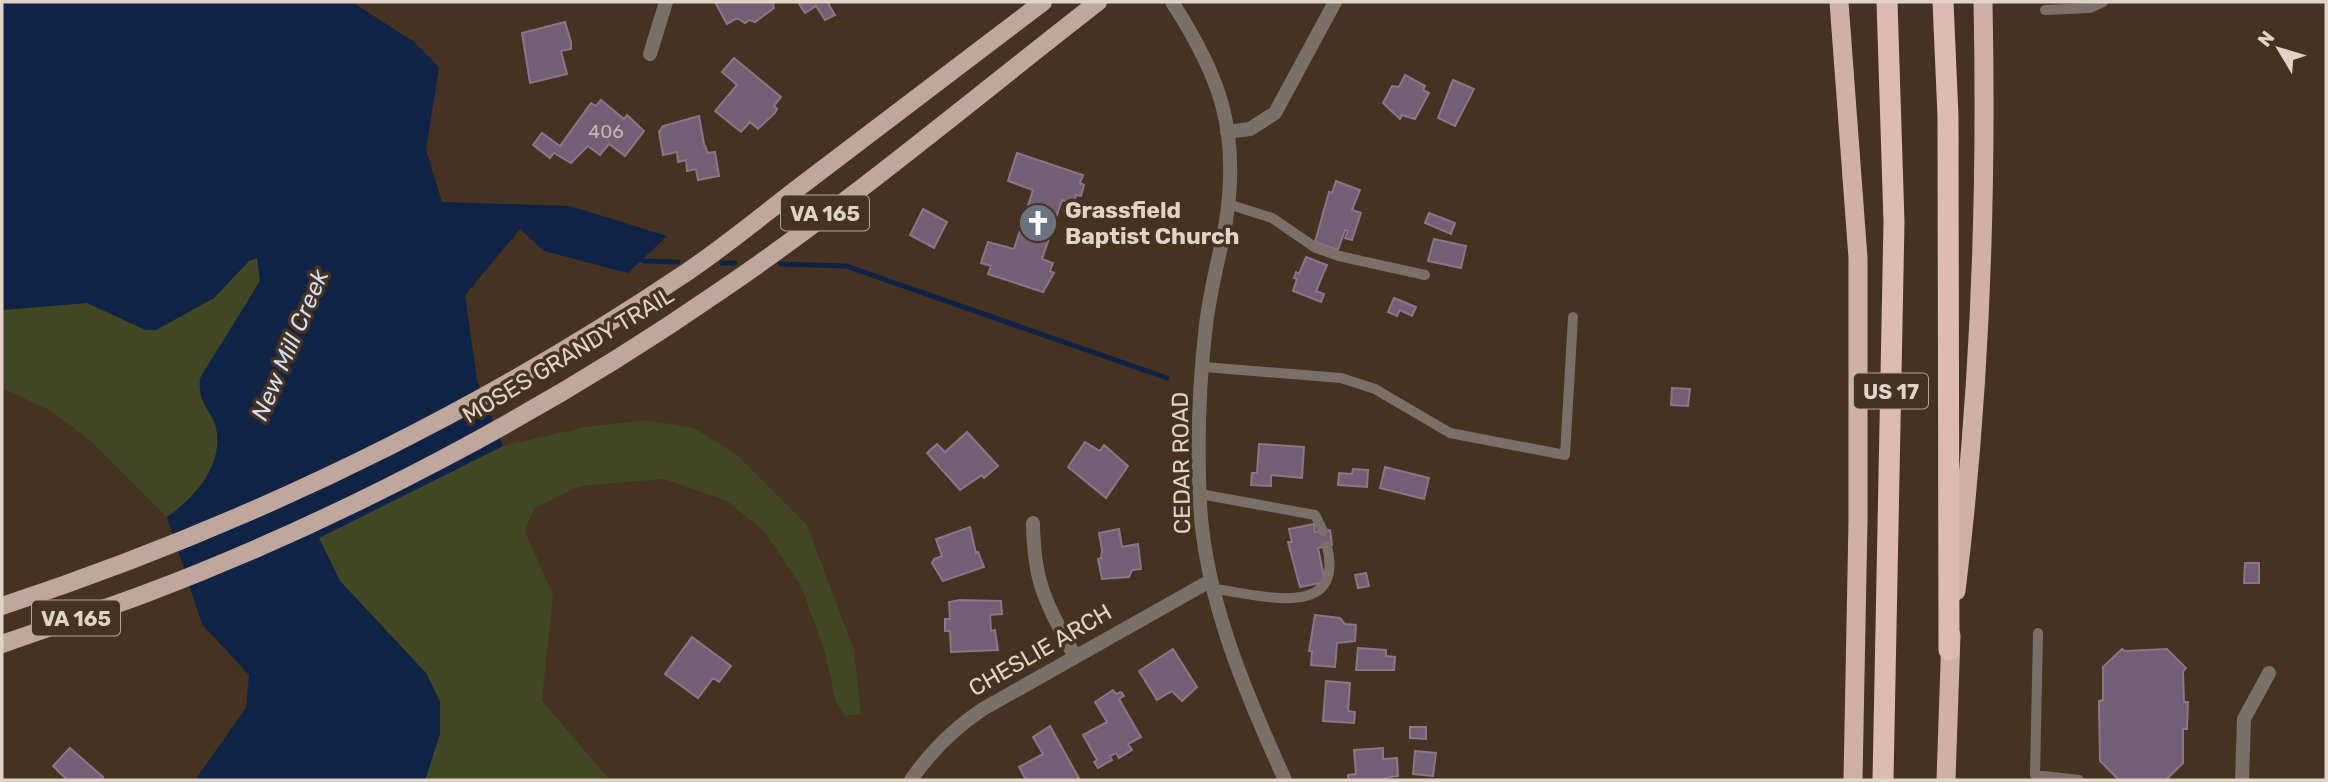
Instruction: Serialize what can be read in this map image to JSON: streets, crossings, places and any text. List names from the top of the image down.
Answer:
{
  "streets": {
    "highway": ["US 17"],
    "main road": ["VA 165", "MOSES GRANDY TRAIL"],
    "street": ["CEDAR ROAD", "CHESLIE ARCH"]
  },
  "crossings": [
    ["CEDAR ROAD", "CHESLIE ARCH"]
  ],
  "water": ["New Mill Creek"],
  "places": {
    "church": ["Grassfield Baptist Church"]
  },
  "house_numbers": ["406"],
  "north": "top left"
}
